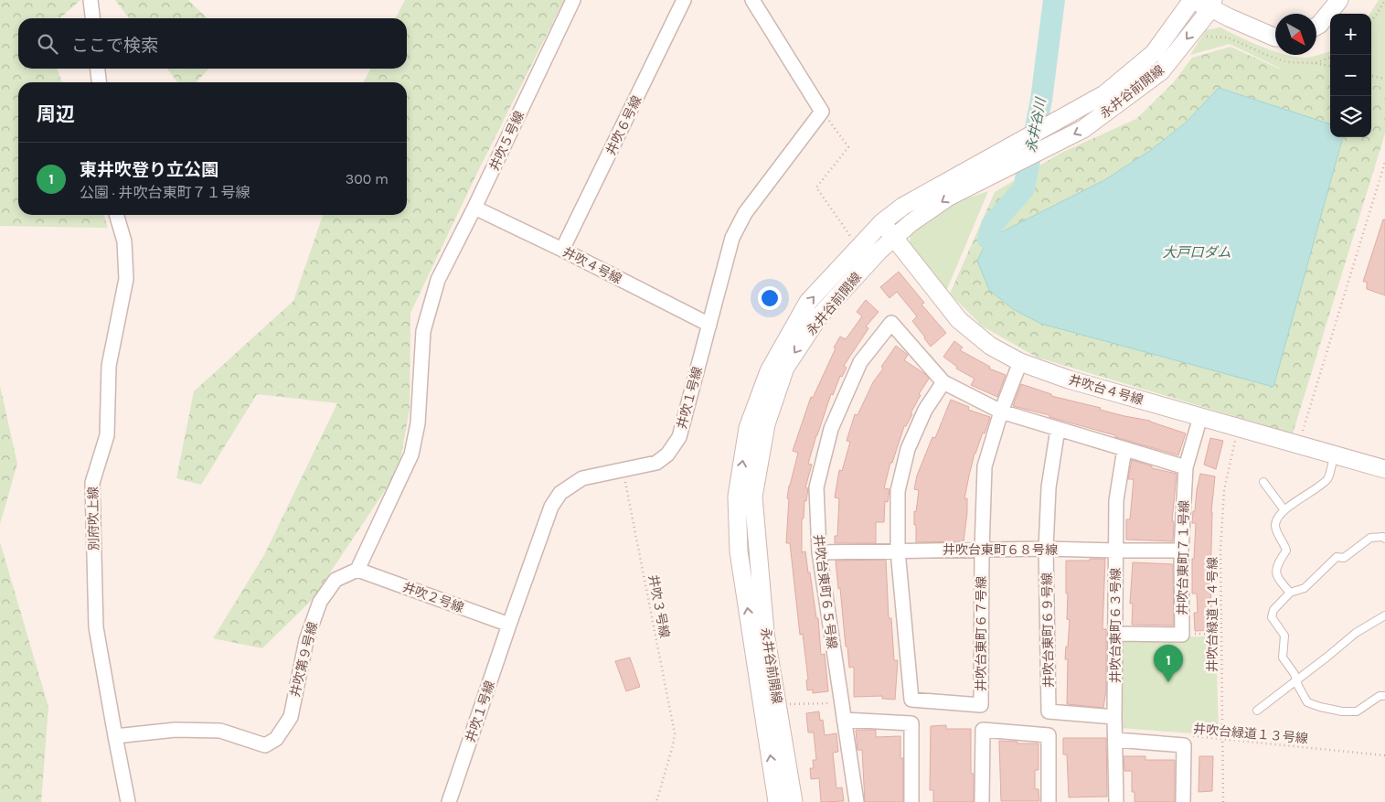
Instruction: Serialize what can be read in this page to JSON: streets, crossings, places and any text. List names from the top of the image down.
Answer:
{
  "streets": {
    "street": [
      "永井谷前開線",
      "井吹６号線",
      "井吹５号線",
      "井吹４号線",
      "井吹台４号線",
      "井吹１号線",
      "別府吹上線",
      "井吹台東町６８号線",
      "井吹台東町７１号線",
      "井吹台東町６５号線",
      "井吹２号線",
      "井吹台東町６３号線",
      "井吹台東町６９号線",
      "井吹台東町６７号線",
      "井吹第９号線"
    ],
    "path": ["井吹３号線", "井吹台緑道１４号線", "井吹台緑道１３号線"]
  },
  "crossings": [
    ["永井谷前開線", "井吹台４号線"],
    ["井吹６号線", "井吹４号線"],
    ["井吹５号線", "井吹４号線"],
    ["井吹５号線", "井吹２号線"],
    ["井吹５号線", "井吹第９号線"],
    ["井吹４号線", "井吹１号線"],
    ["井吹台４号線", "井吹台東町７１号線"],
    ["井吹台４号線", "井吹台緑道１４号線"],
    ["井吹台４号線", "井吹台東町６７号線"],
    ["井吹１号線", "井吹２号線"],
    ["井吹１号線", "井吹３号線"],
    ["別府吹上線", "井吹第９号線"],
    ["井吹台東町６８号線", "井吹台東町７１号線"],
    ["井吹台東町６８号線", "井吹台東町６５号線"],
    ["井吹台東町６８号線", "井吹台東町６３号線"],
    ["井吹台東町６８号線", "井吹台東町６９号線"],
    ["井吹台東町６８号線", "井吹台東町６７号線"],
    ["井吹台東町７１号線", "井吹台東町６５号線"],
    ["井吹台東町６５号線", "井吹台東町６３号線"],
    ["井吹台東町６５号線", "井吹台東町６９号線"],
    ["井吹台東町６５号線", "井吹台東町６７号線"],
    ["井吹２号線", "井吹第９号線"],
    ["井吹台緑道１４号線", "井吹台緑道１３号線"],
    ["井吹台東町６３号線", "井吹台東町６９号線"]
  ],
  "water": ["永井谷川", "大戸口ダム"],
  "north": "bottom right",
  "page": {
    "map_buttons": ["+", "−"],
    "search": "ここで検索",
    "heading": "周辺",
    "list": [
      {
        "mark": "1",
        "name": "東井吹登り立公園",
        "note": "公園 · 井吹台東町７１号線",
        "value": "300 m"
      }
    ],
    "pins": "1"
  }
}
